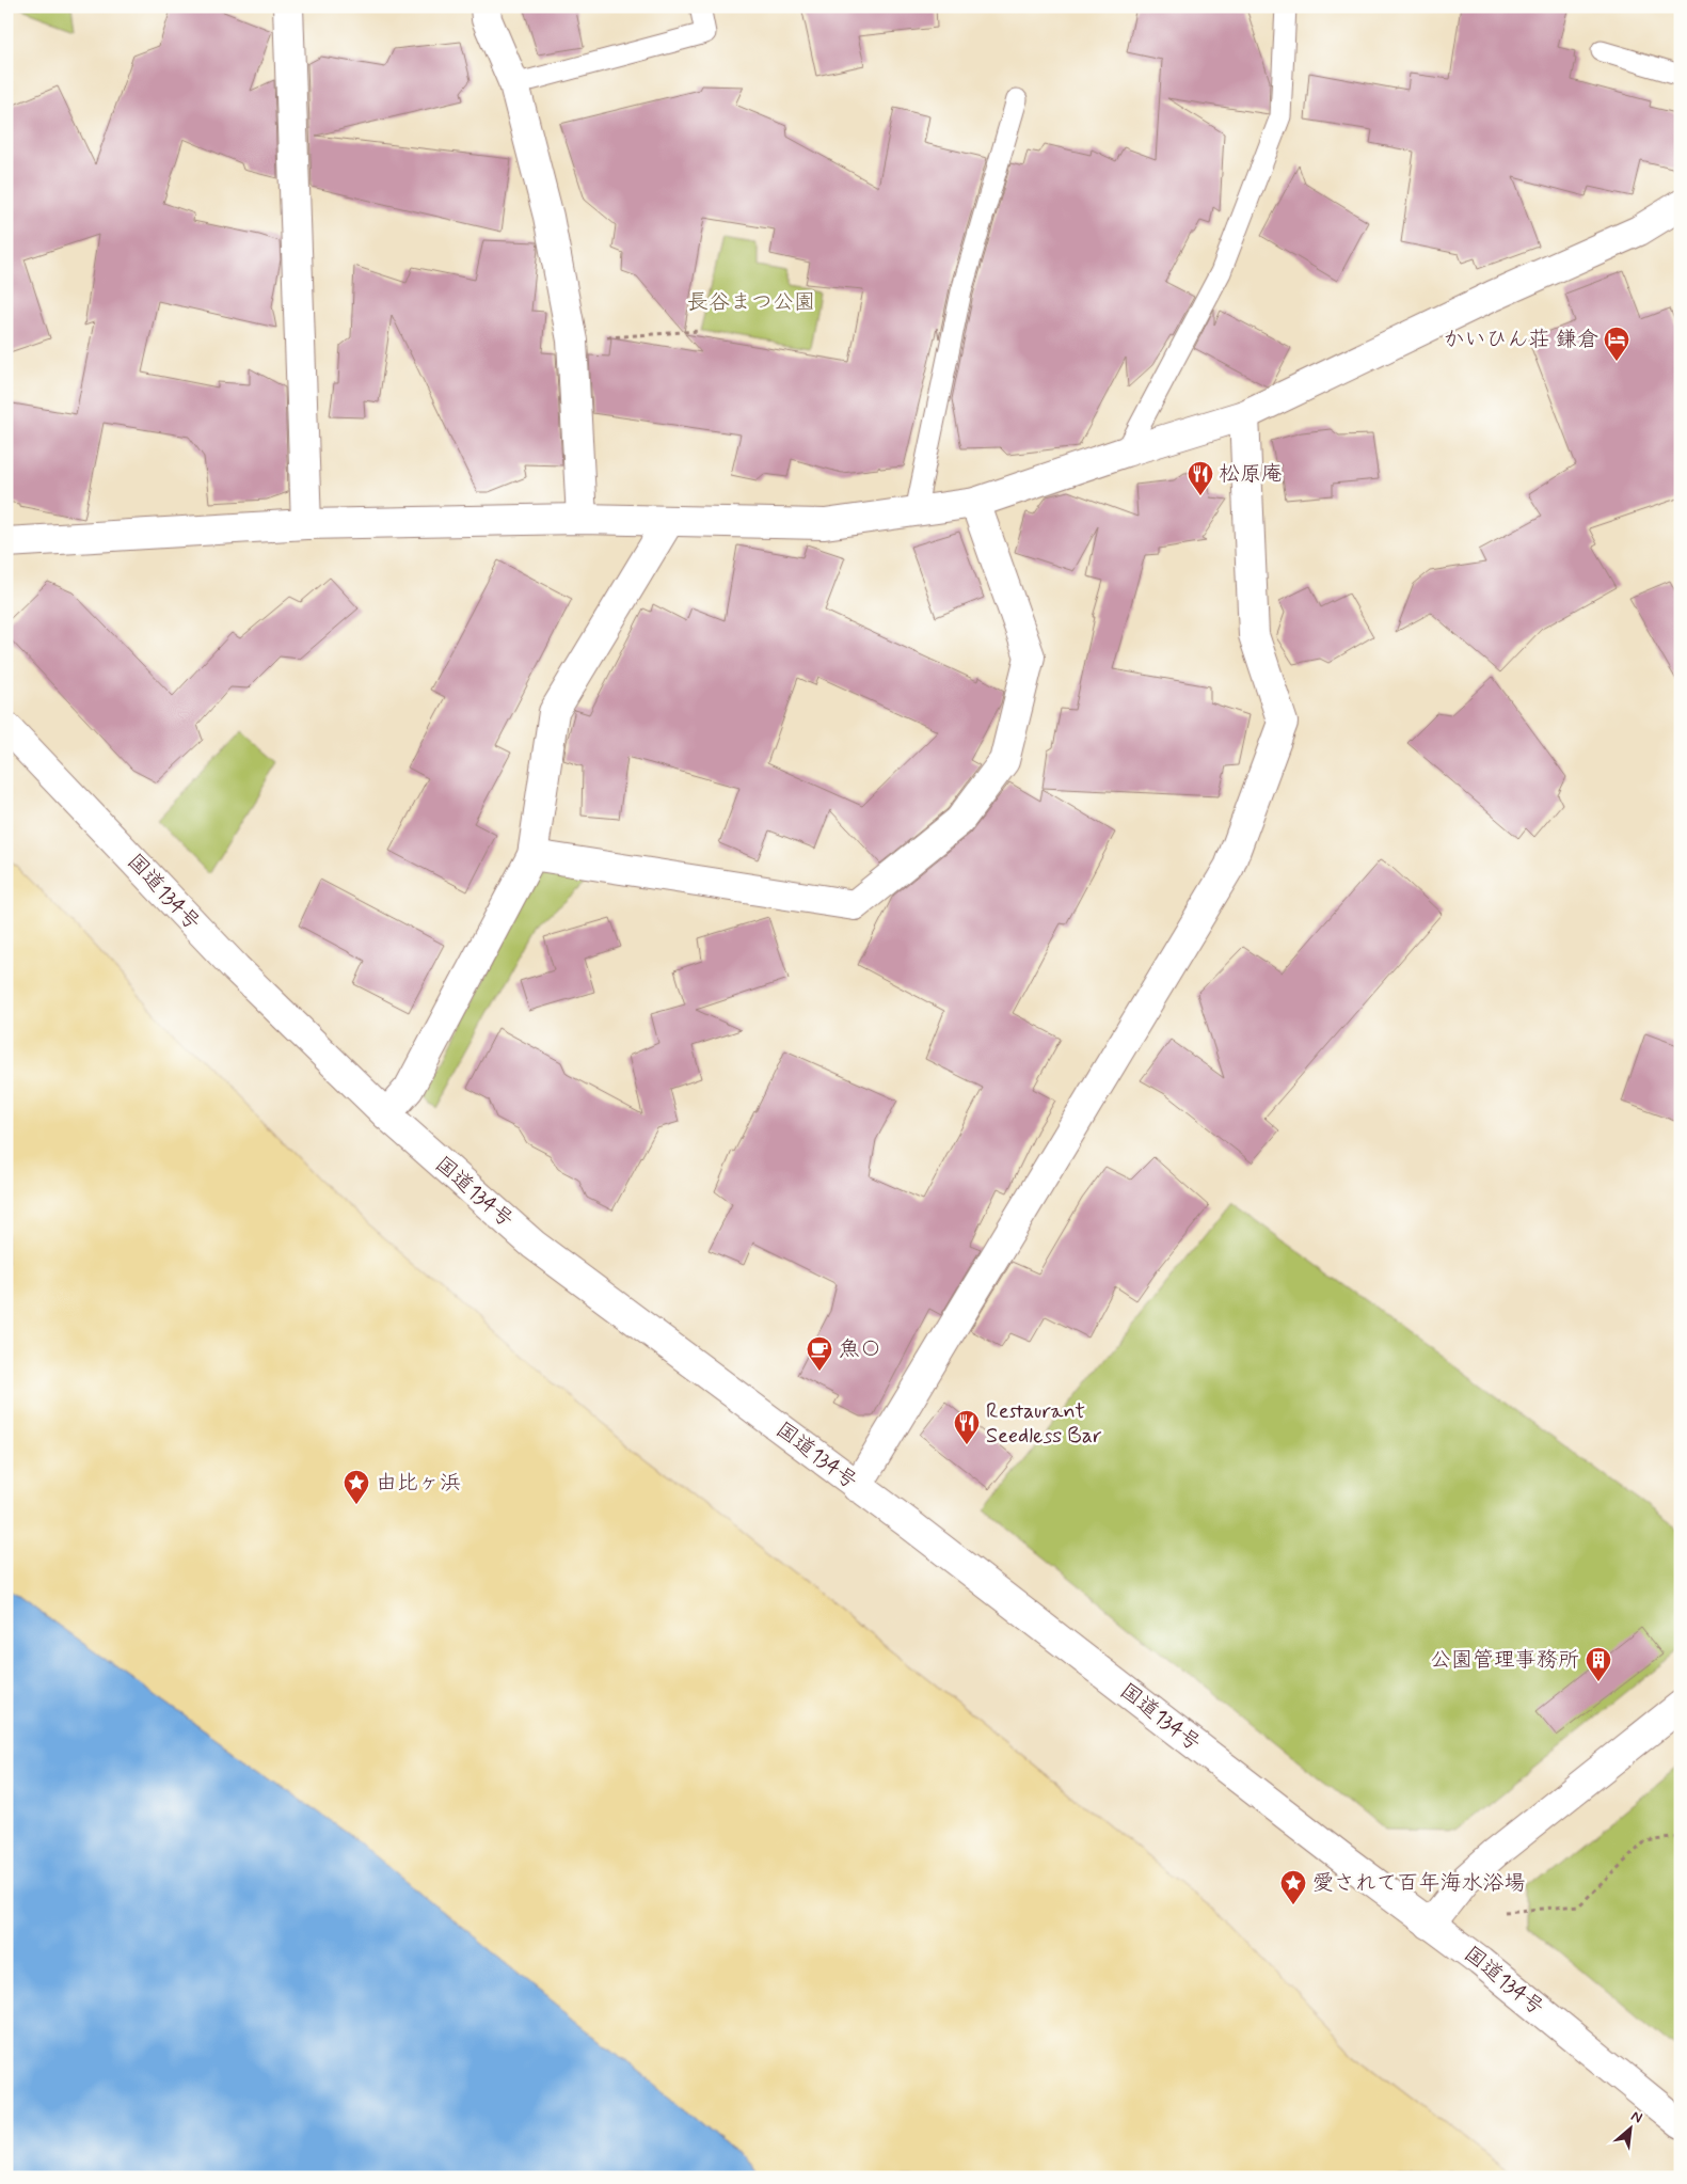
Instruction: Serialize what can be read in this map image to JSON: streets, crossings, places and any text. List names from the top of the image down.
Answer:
{
  "streets": {
    "main road": ["国道134号"]
  },
  "parks": ["長谷まつ公園"],
  "places": {
    "hotel": ["かいひん荘 鎌倉"],
    "restaurant": ["松原庵", "Restaurant Seedless Bar"],
    "cafe": ["魚〇"],
    "place": ["由比ヶ浜", "愛されて百年海水浴場"],
    "building": ["公園管理事務所"]
  },
  "north": "top right"
}
